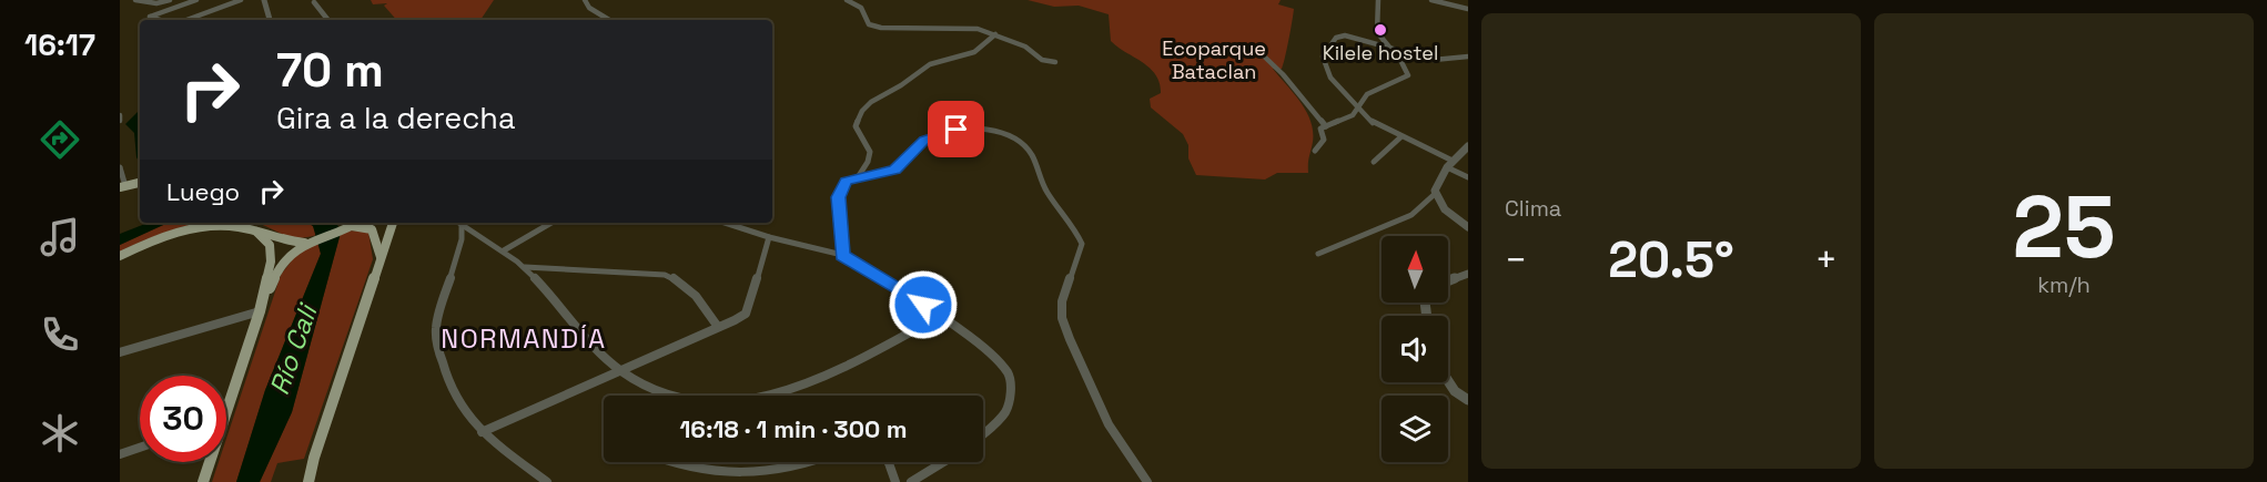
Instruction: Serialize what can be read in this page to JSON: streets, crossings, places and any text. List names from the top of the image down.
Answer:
{
  "districts": ["NORMANDÍA"],
  "water": ["Río Cali"],
  "parks": ["Ecoparque Bataclan"],
  "places": ["Kilele hostel"],
  "north": "top",
  "page": {
    "tabs": "16:17",
    "tile": [
      "Clima",
      ["25", "km/h"]
    ],
    "turn": ["70 m", "Gira a la derecha"],
    "then": "Luego",
    "heat": ["−", "20.5°", "+"],
    "limit": "30",
    "trip": "16:18 · 1 min · 300 m"
  }
}
